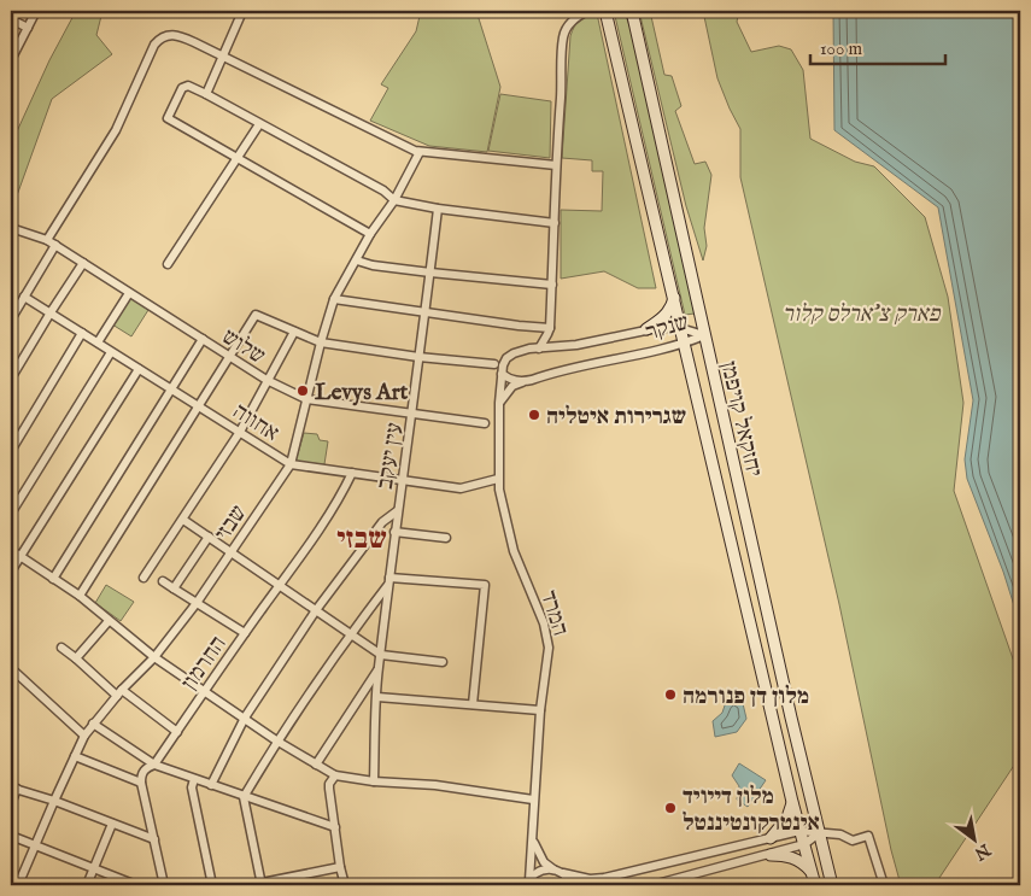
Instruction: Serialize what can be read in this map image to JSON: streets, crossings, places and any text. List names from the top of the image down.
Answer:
{
  "streets": {
    "main road": ["יחזקאל קויפמן"],
    "street": [
      "שנקר",
      "שלוש",
      "אחווה",
      "עין יעקב",
      "שבזי",
      "המרד",
      "החרמון"
    ]
  },
  "crossings": [
    ["שנקר", "יחזקאל קויפמן"],
    ["שנקר", "המרד"],
    ["שלוש", "עין יעקב"],
    ["שלוש", "שבזי"],
    ["אחווה", "עין יעקב"],
    ["אחווה", "שבזי"],
    ["אחווה", "המרד"],
    ["אחווה", "החרמון"]
  ],
  "districts": ["שבזי"],
  "parks": ["פארק צ'ארלס קלור"],
  "places": [
    "Levys Art",
    "שגרירות איטליה",
    "מלון דן פנורמה",
    "מלון דייויד אינטרקונטיננטל"
  ],
  "scale_bar": "100 m",
  "north": "bottom right"
}
